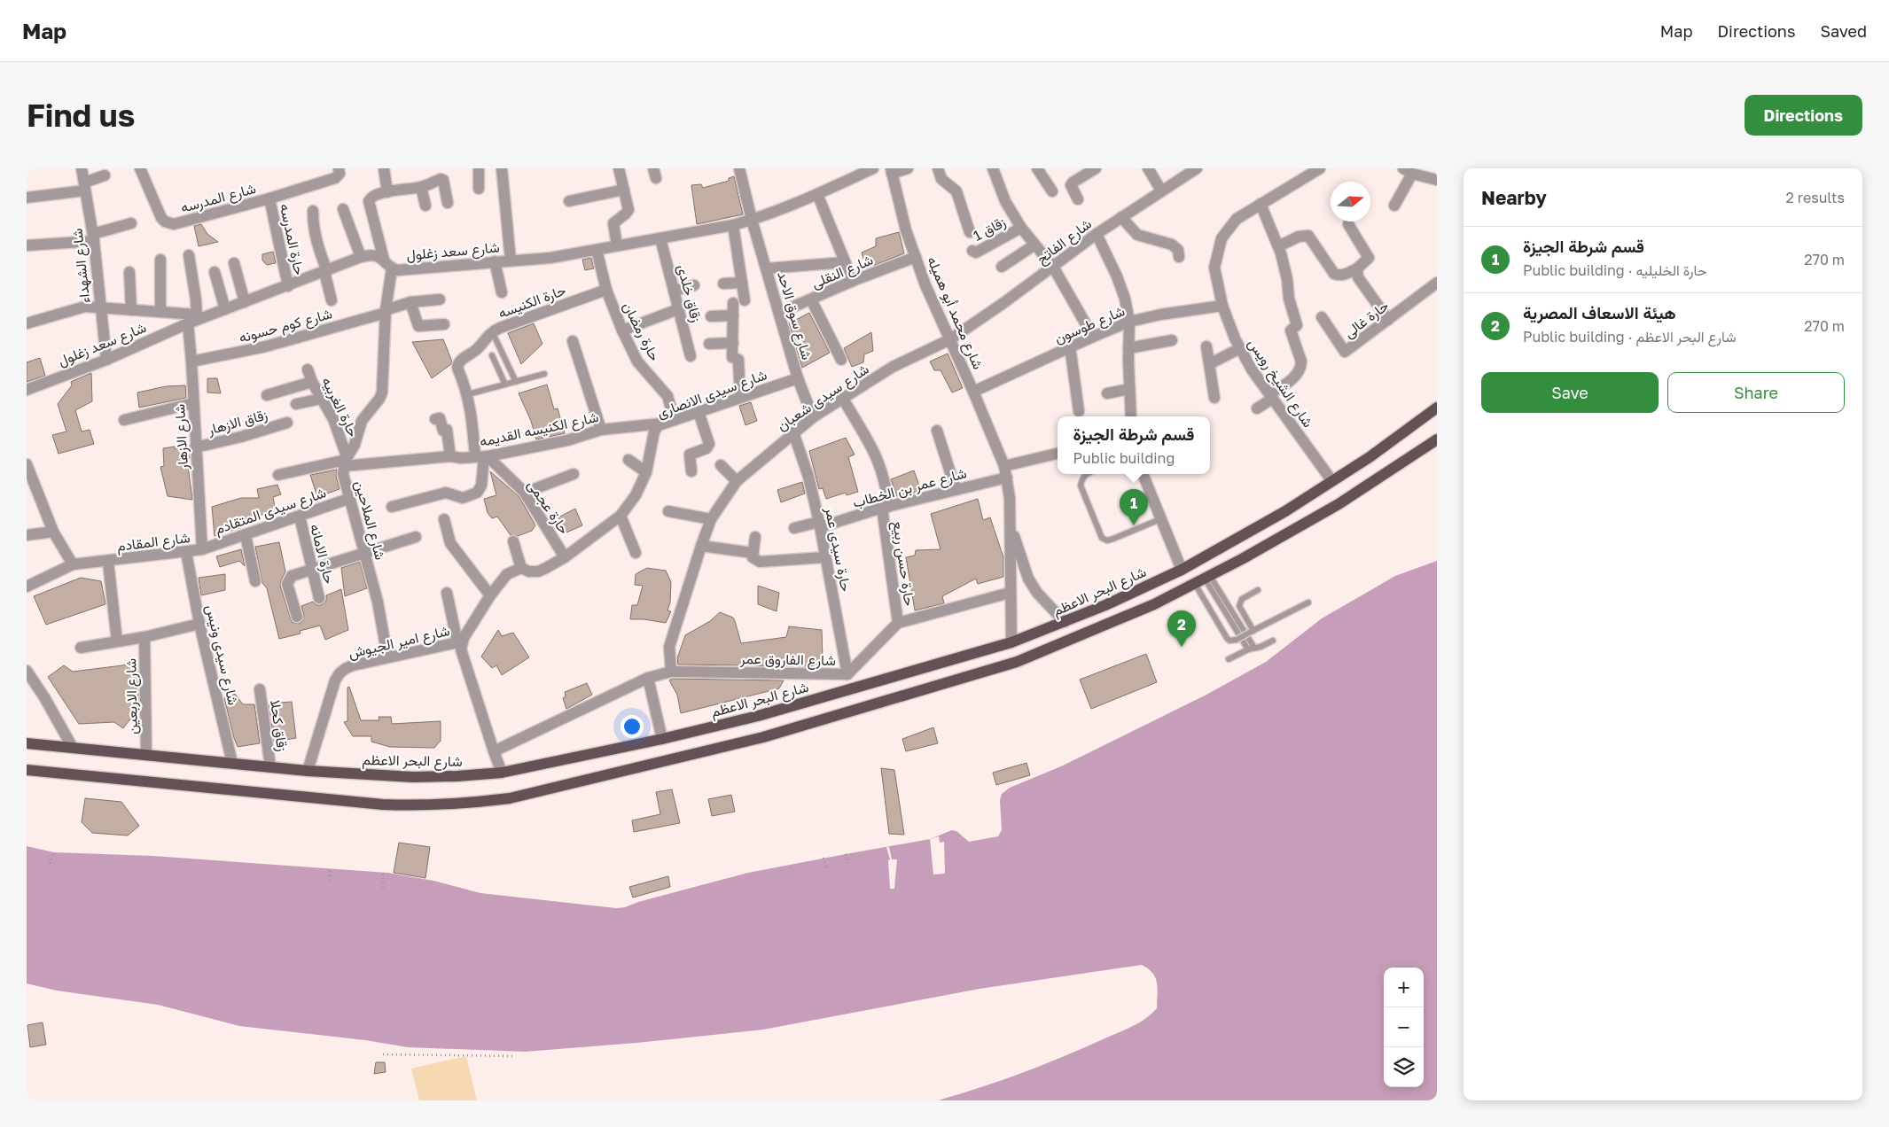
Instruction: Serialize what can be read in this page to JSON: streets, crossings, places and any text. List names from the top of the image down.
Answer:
{
  "streets": {
    "main road": ["شارع البحر الاعظم"],
    "street": [
      "شارع المدرسه",
      "زقاق 1",
      "حارة المدرسه",
      "شارع الفاتح",
      "شارع سعد زغلول",
      "شارع الشهداء",
      "شارع النقلى",
      "زقاق خلدى",
      "حارة الكنيسه",
      "شارع محمد أبو هميله",
      "شارع سوق الاحد",
      "حارة غالى",
      "شارع طوسون",
      "شارع كوم حسونه",
      "حارة رمضان",
      "شارع الشيخ رويس",
      "شارع سيدى الانصارى",
      "شارع سيدى شعبان",
      "حارة الغربيه",
      "زقاق الازهار",
      "شارع الكنيسه القديمه",
      "شارع الازهار",
      "شارع عمر بن الخطاب",
      "حارة عجمى",
      "شارع سيدى المتقادم",
      "شارع الملاحين",
      "شارع المقادم",
      "حارة سيدى عمر",
      "حارة الامانه",
      "حارة حسن ربيع",
      "شارع امير الجيوش",
      "شارع سيدى ونيس",
      "شارع الفاروق عمر",
      "شارع الاربعين",
      "زقاق كحلا"
    ]
  },
  "crossings": [
    ["شارع المدرسه", "حارة المدرسه"],
    ["حارة المدرسه", "شارع سعد زغلول"],
    ["شارع الفاتح", "شارع محمد أبو هميله"],
    ["شارع الفاتح", "شارع سيدى شعبان"],
    ["شارع سعد زغلول", "شارع الشهداء"],
    ["شارع سعد زغلول", "زقاق خلدى"],
    ["شارع سعد زغلول", "شارع سوق الاحد"],
    ["شارع سعد زغلول", "حارة رمضان"],
    ["شارع سعد زغلول", "شارع الازهار"],
    ["شارع النقلى", "شارع محمد أبو هميله"],
    ["شارع النقلى", "شارع سوق الاحد"],
    ["حارة الكنيسه", "حارة رمضان"],
    ["شارع محمد أبو هميله", "شارع طوسون"],
    ["شارع محمد أبو هميله", "شارع سيدى شعبان"],
    ["شارع محمد أبو هميله", "شارع عمر بن الخطاب"],
    ["شارع محمد أبو هميله", "شارع البحر الاعظم"],
    ["شارع سوق الاحد", "شارع سيدى الانصارى"],
    ["شارع سوق الاحد", "شارع سيدى شعبان"],
    ["شارع طوسون", "شارع الشيخ رويس"],
    ["شارع كوم حسونه", "شارع الازهار"],
    ["حارة رمضان", "شارع سيدى الانصارى"],
    ["شارع الشيخ رويس", "شارع البحر الاعظم"],
    ["شارع سيدى الانصارى", "شارع الكنيسه القديمه"],
    ["شارع سيدى الانصارى", "حارة عجمى"],
    ["شارع سيدى شعبان", "حارة سيدى عمر"],
    ["شارع سيدى شعبان", "حارة حسن ربيع"],
    ["شارع سيدى شعبان", "شارع الفاروق عمر"],
    ["حارة الغربيه", "شارع الكنيسه القديمه"],
    ["حارة الغربيه", "شارع الملاحين"],
    ["زقاق الازهار", "شارع الازهار"],
    ["شارع الكنيسه القديمه", "حارة عجمى"],
    ["شارع الكنيسه القديمه", "شارع الملاحين"],
    ["شارع الازهار", "شارع سيدى المتقادم"],
    ["شارع الازهار", "شارع المقادم"],
    ["شارع عمر بن الخطاب", "حارة سيدى عمر"],
    ["شارع عمر بن الخطاب", "حارة حسن ربيع"],
    ["شارع سيدى المتقادم", "شارع الملاحين"],
    ["شارع سيدى المتقادم", "شارع المقادم"],
    ["شارع سيدى المتقادم", "حارة الامانه"],
    ["شارع الملاحين", "شارع امير الجيوش"],
    ["شارع المقادم", "شارع سيدى ونيس"],
    ["حارة سيدى عمر", "شارع الفاروق عمر"],
    ["حارة حسن ربيع", "شارع الفاروق عمر"],
    ["شارع البحر الاعظم", "شارع امير الجيوش"],
    ["شارع البحر الاعظم", "شارع سيدى ونيس"],
    ["شارع البحر الاعظم", "شارع الاربعين"],
    ["شارع البحر الاعظم", "زقاق كحلا"]
  ],
  "north": "right",
  "page": {
    "header": "Map",
    "nav": ["Map", "Directions", "Saved"],
    "buttons": [
      "Directions",
      ["Save", "Share"]
    ],
    "title": "Find us",
    "heading": ["Nearby", "2 results"],
    "list": [
      {
        "mark": "1",
        "name": "قسم شرطة الجيزة",
        "note": "Public building · حارة الخليليه",
        "value": "270 m"
      },
      {
        "mark": "2",
        "name": "هيئة الاسعاف المصرية",
        "note": "Public building · شارع البحر الاعظم",
        "value": "270 m"
      }
    ],
    "popup": ["قسم شرطة الجيزة", "Public building"],
    "pins": ["1", "2"],
    "map_buttons": ["+", "−"]
  }
}
